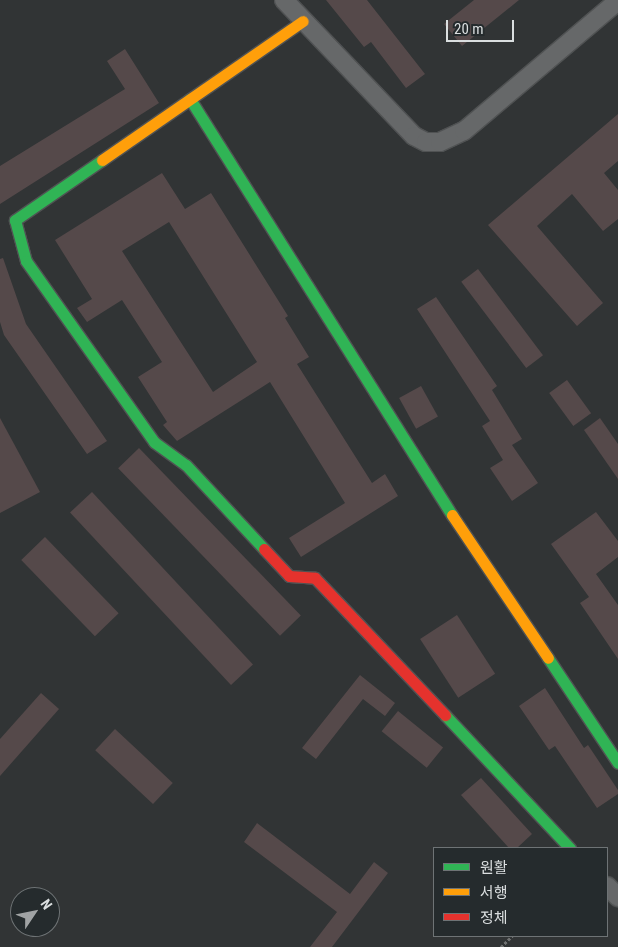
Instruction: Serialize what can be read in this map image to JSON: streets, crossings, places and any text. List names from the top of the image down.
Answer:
{
  "legend": ["원활", "서행", "정체"],
  "scale_bar": "20 m",
  "north": "top right"
}
